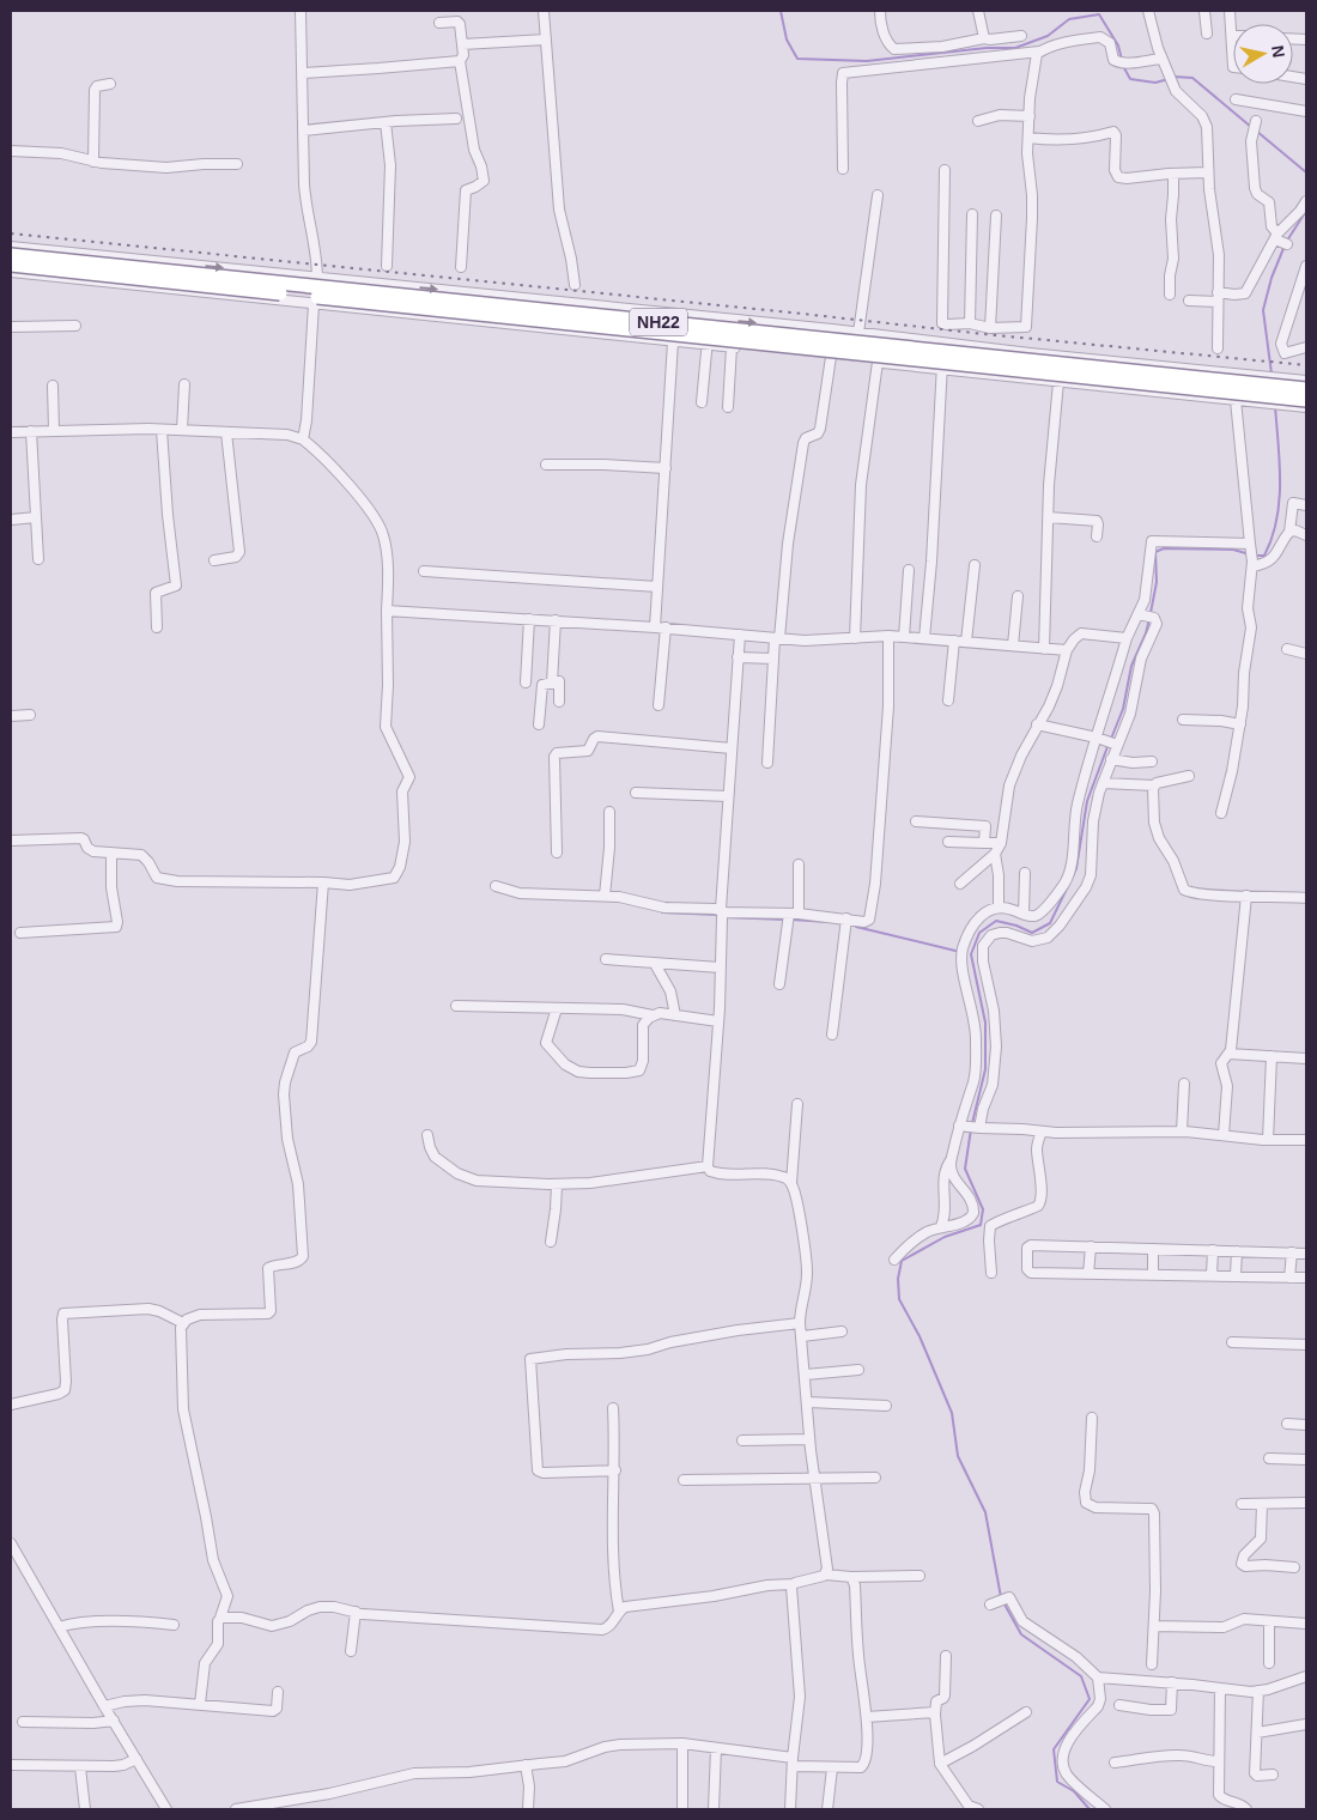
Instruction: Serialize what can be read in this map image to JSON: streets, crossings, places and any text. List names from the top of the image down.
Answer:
{
  "streets": {
    "highway": ["NH22"]
  },
  "north": "right"
}
